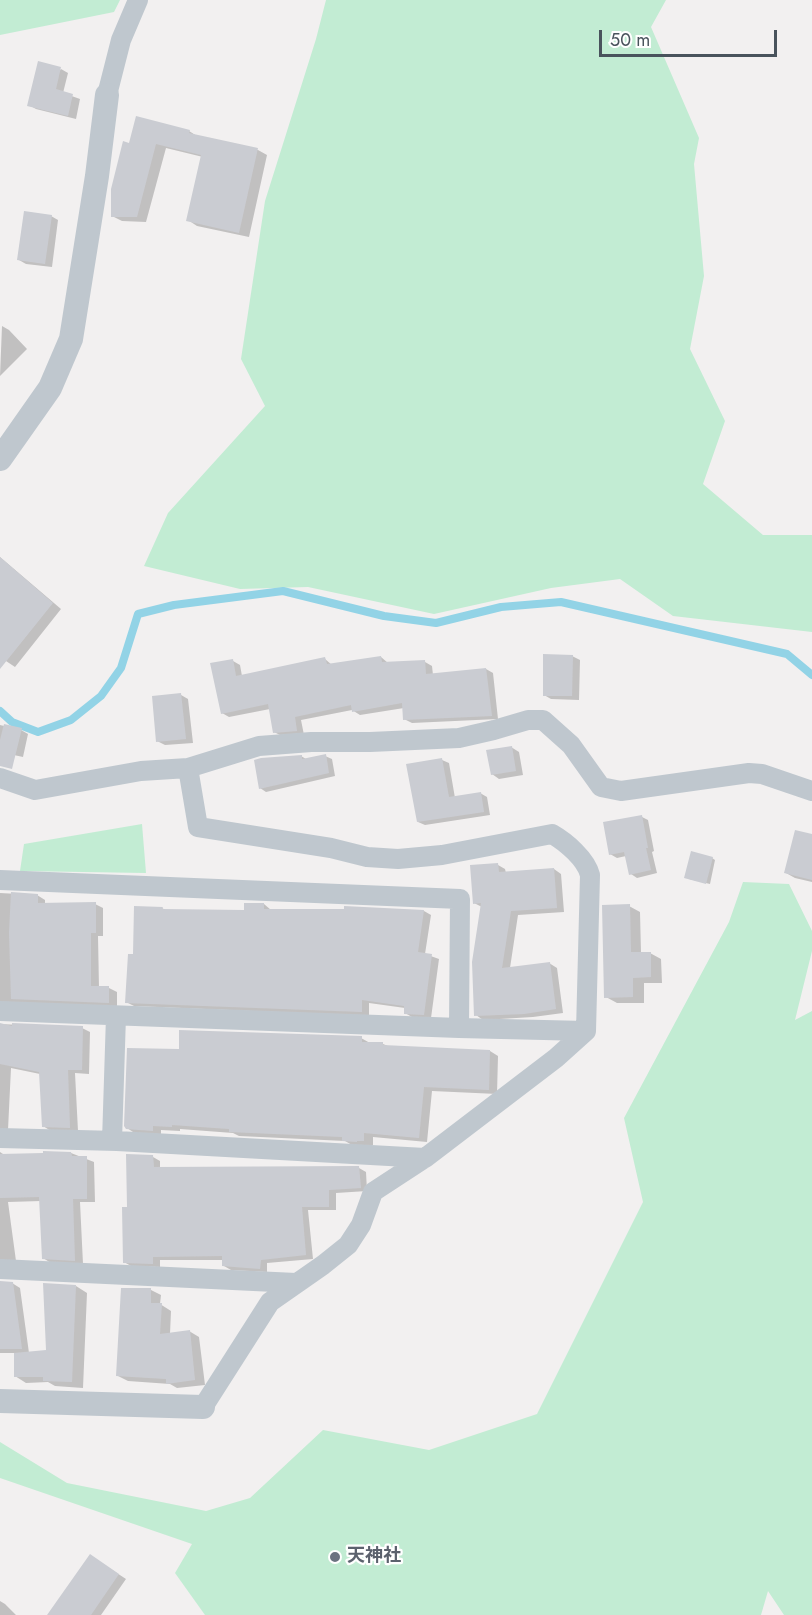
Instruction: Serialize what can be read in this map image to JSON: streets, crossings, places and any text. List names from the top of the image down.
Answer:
{
  "places": ["天神社"],
  "scale_bar": "50 m"
}
